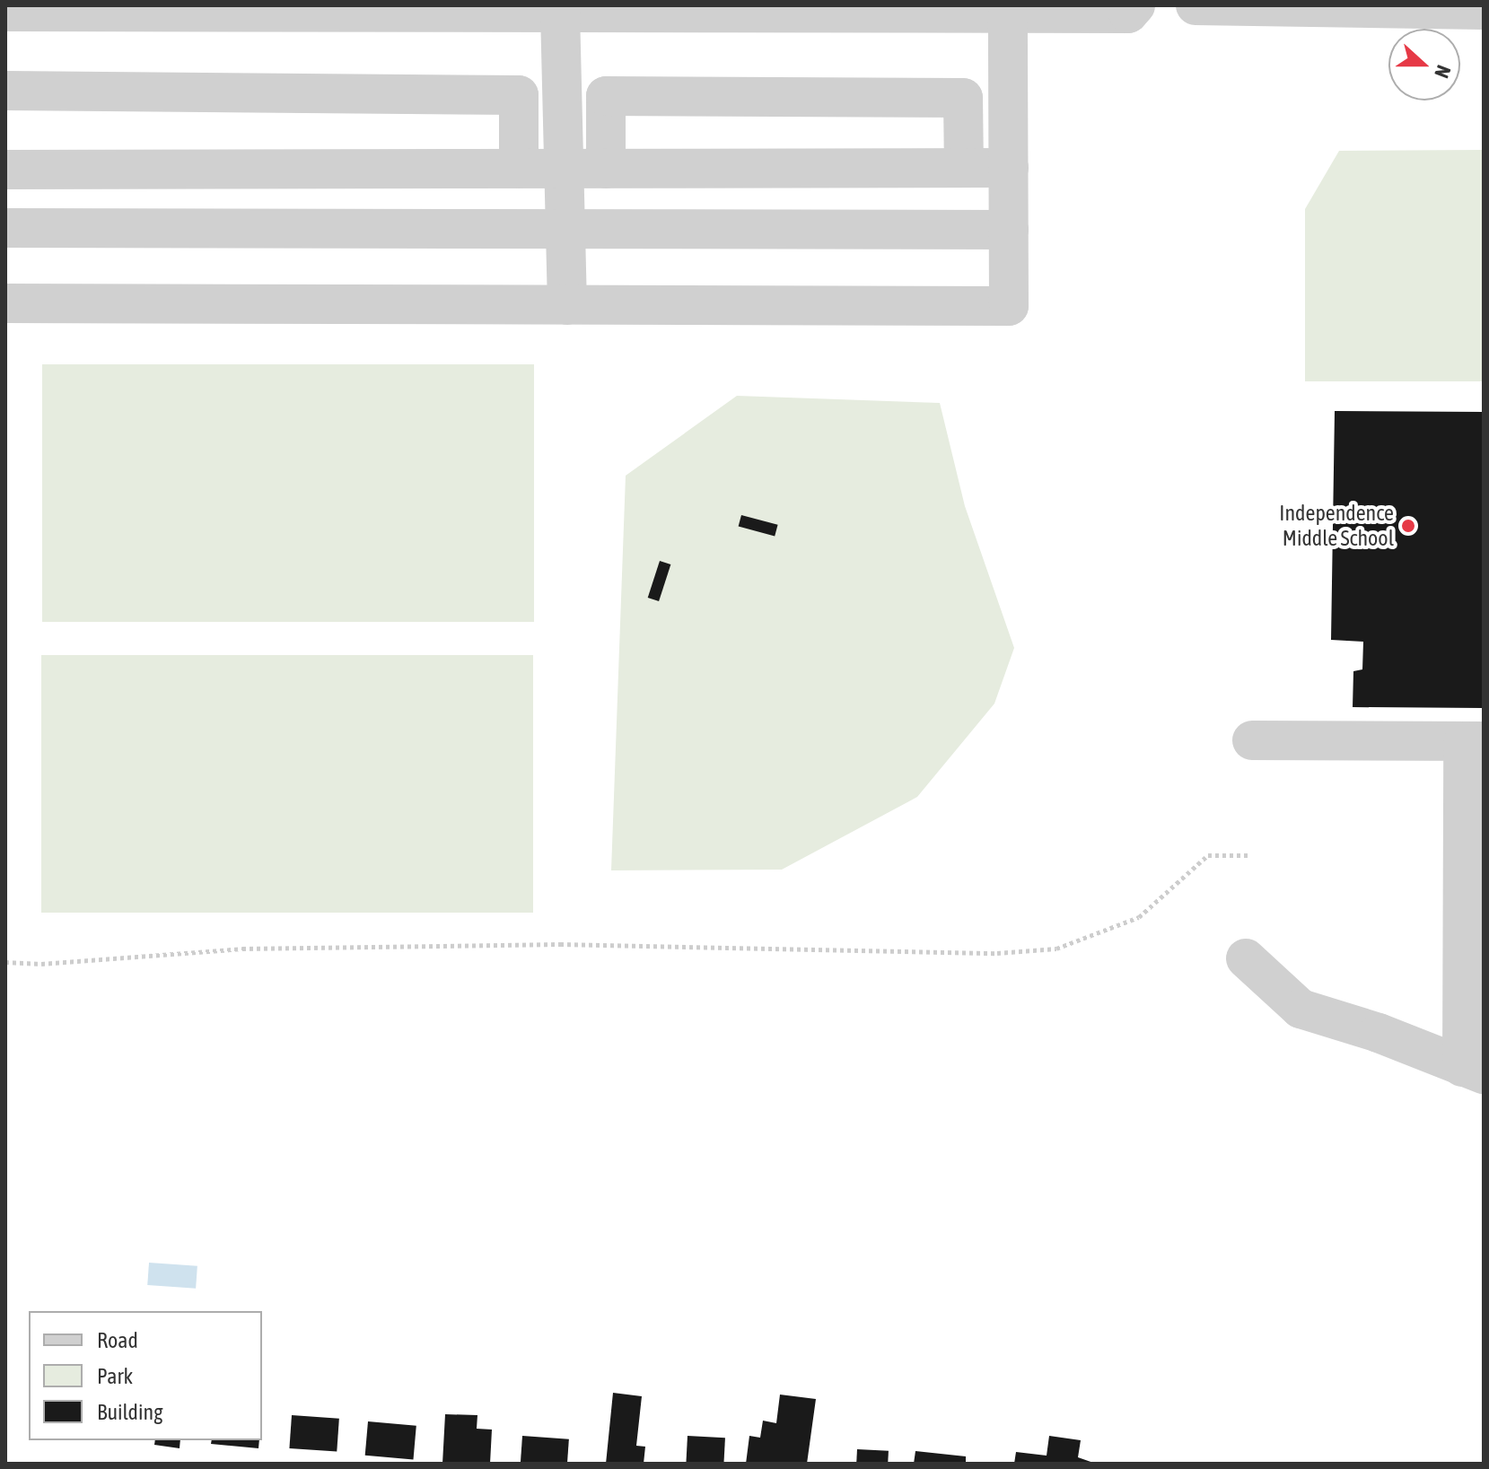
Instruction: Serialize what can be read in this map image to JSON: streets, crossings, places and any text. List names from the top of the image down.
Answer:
{
  "places": ["Independence Middle School"],
  "legend": ["Road", "Park", "Building"],
  "north": "right"
}
